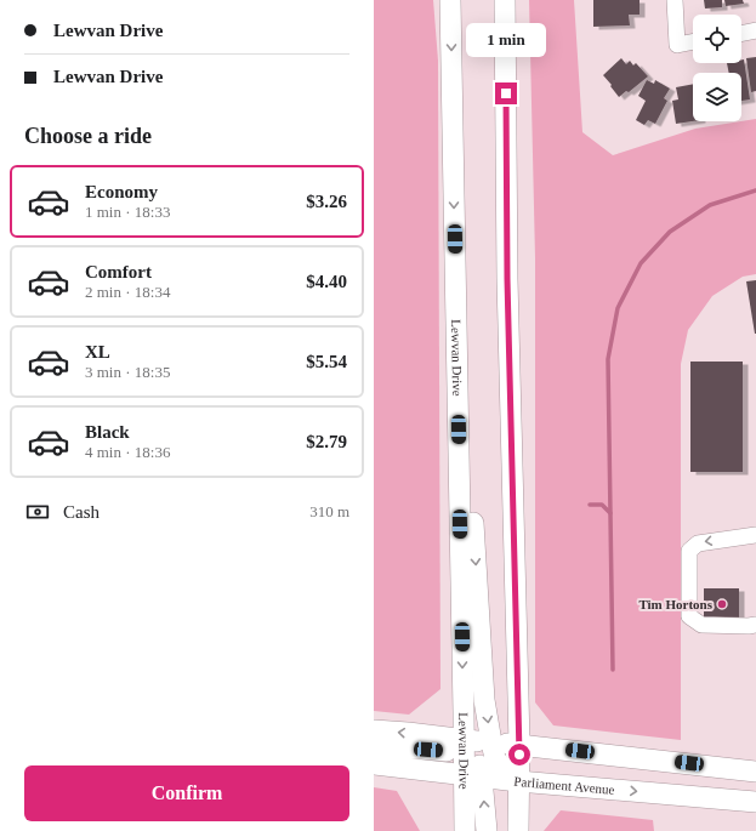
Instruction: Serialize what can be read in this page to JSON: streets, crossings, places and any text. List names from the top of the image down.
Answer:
{
  "streets": {
    "main road": ["Lewvan Drive", "Parliament Avenue"]
  },
  "crossings": [
    ["Lewvan Drive", "Parliament Avenue"]
  ],
  "places": ["Tim Hortons"],
  "page": {
    "banner": ["Lewvan Drive", "Lewvan Drive"],
    "bubble": "1 min",
    "heading": "Choose a ride",
    "list": [
      {
        "name": "Economy",
        "note": "1 min · 18:33",
        "value": "$3.26"
      },
      {
        "name": "Comfort",
        "note": "2 min · 18:34",
        "value": "$4.40"
      },
      {
        "name": "XL",
        "note": "3 min · 18:35",
        "value": "$5.54"
      },
      {
        "name": "Black",
        "note": "4 min · 18:36",
        "value": "$2.79"
      }
    ],
    "pay": ["Cash", "310 m"],
    "buttons": "Confirm"
  }
}
